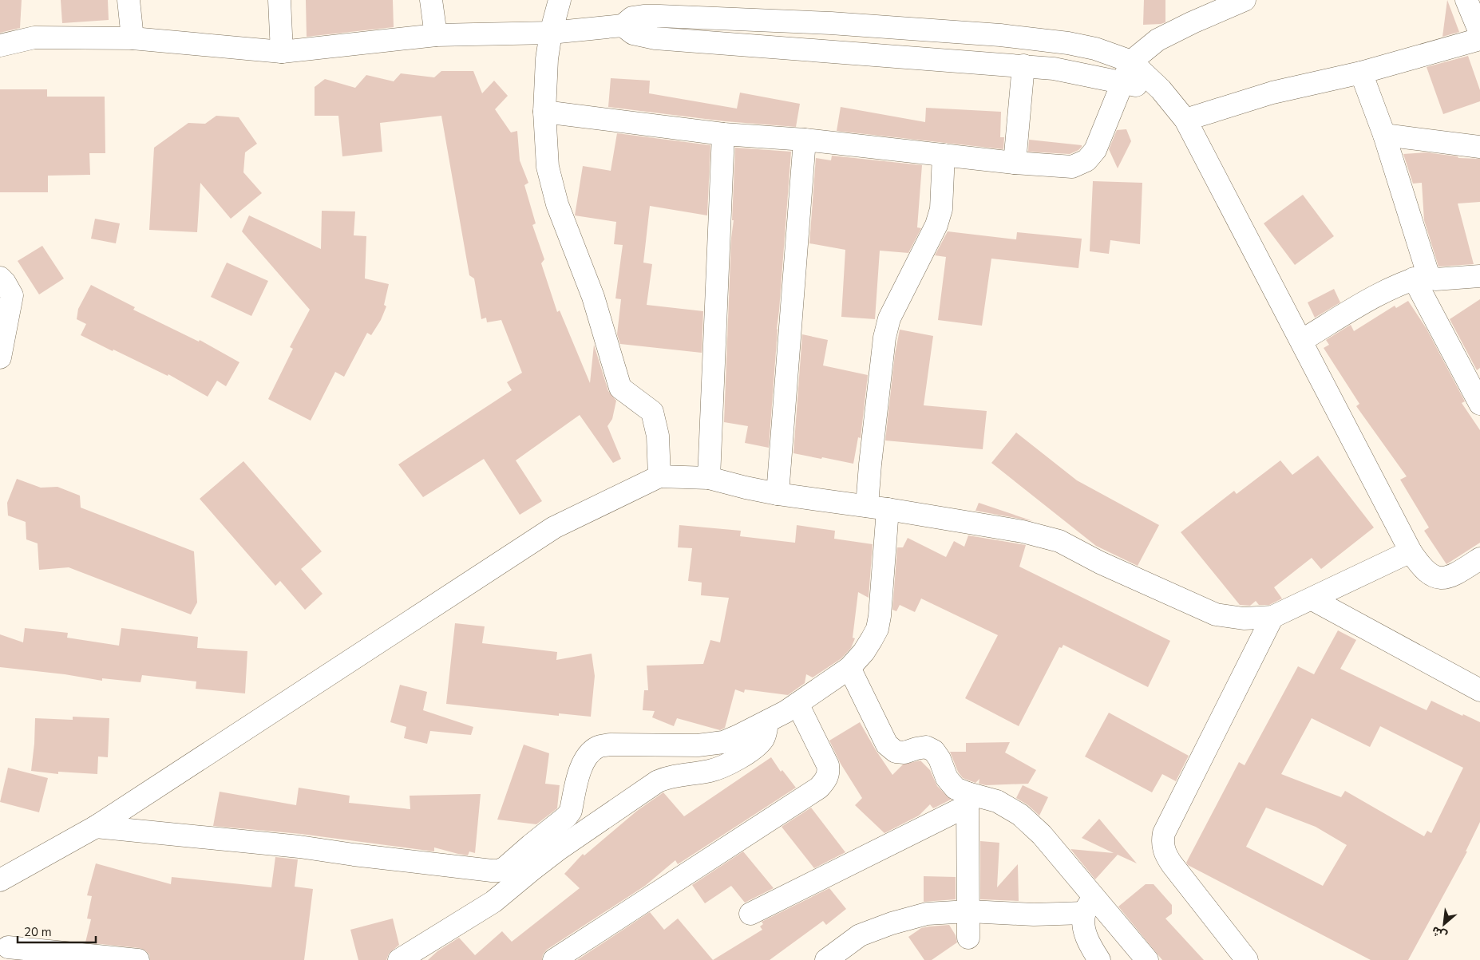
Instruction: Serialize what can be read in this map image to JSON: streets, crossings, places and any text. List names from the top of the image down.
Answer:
{
  "scale_bar": "20 m",
  "north": "bottom left"
}
